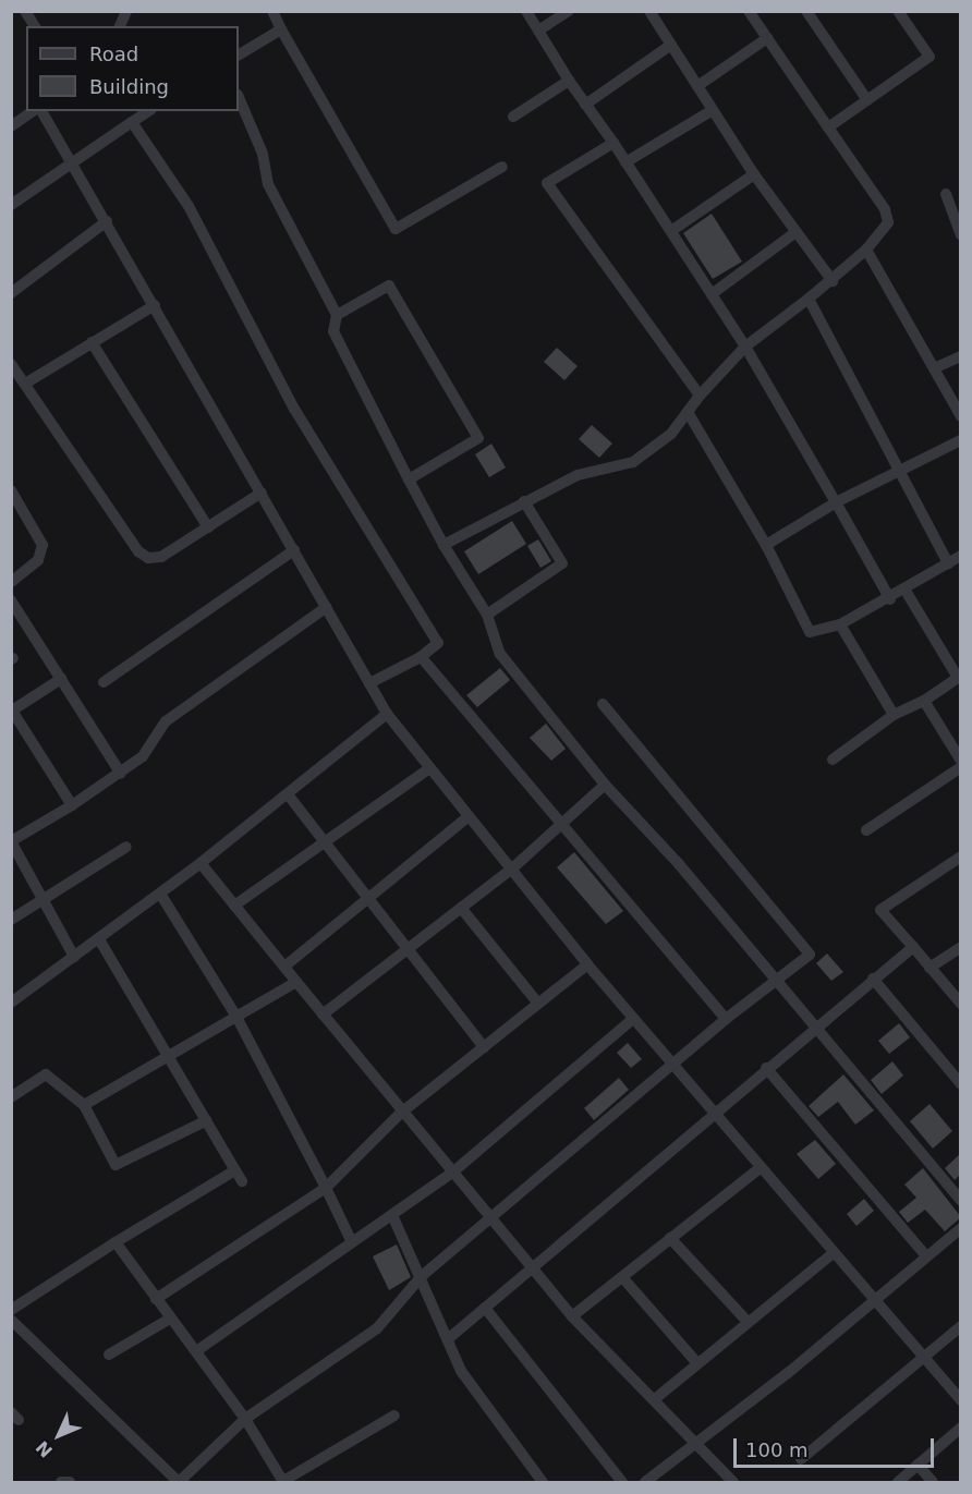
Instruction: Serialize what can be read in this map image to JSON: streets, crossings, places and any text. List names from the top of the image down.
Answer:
{
  "legend": ["Road", "Building"],
  "scale_bar": "100 m",
  "north": "bottom left"
}
